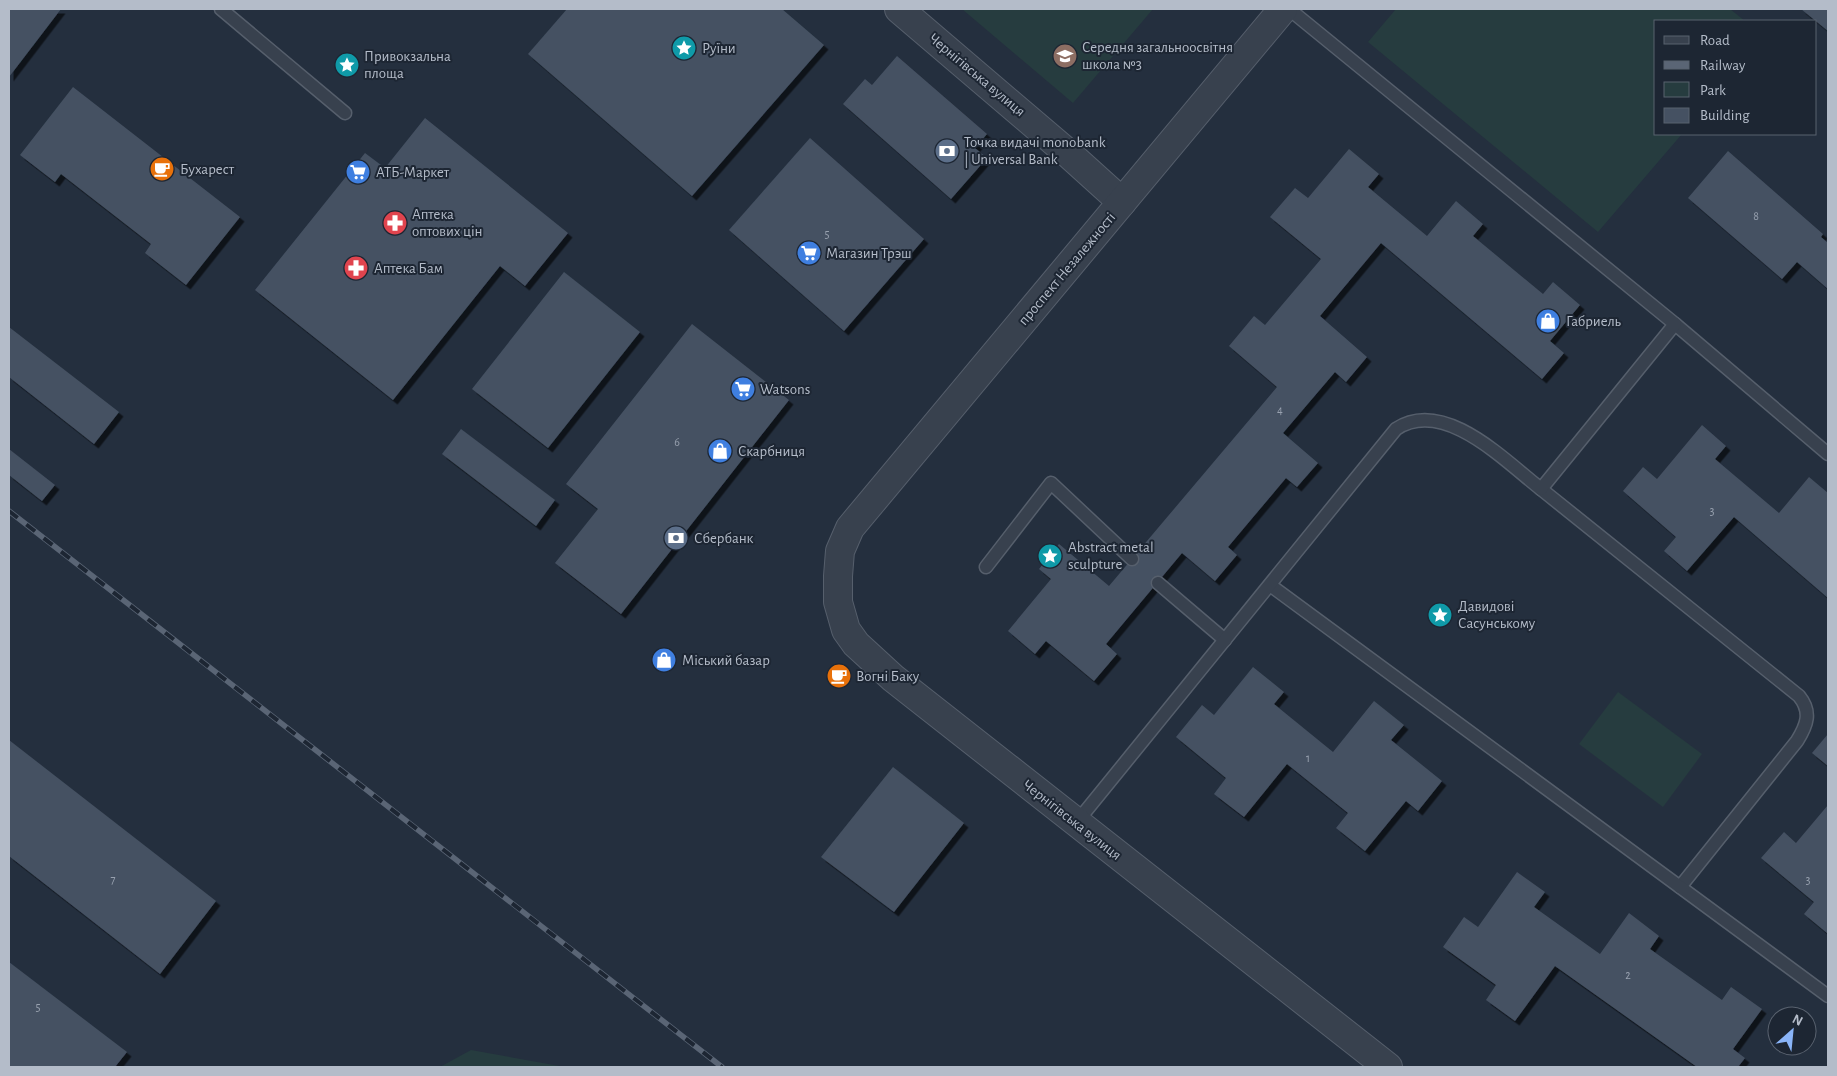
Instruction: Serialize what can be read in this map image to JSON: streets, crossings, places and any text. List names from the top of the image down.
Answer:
{
  "streets": {
    "street": ["Чернігівська вулиця", "проспект Незалежності"]
  },
  "crossings": [
    ["Чернігівська вулиця", "проспект Незалежності"]
  ],
  "places": {
    "place": [
      "Руїни",
      "Привокзальна площа",
      "Abstract metal sculpture",
      "Давидові Сасунському"
    ],
    "school or university": ["Середня загальноосвітня школа №3"],
    "bank": ["Точка видачі monobank | Universal Bank", "Сбербанк"],
    "cafe": ["Бухарест", "Вогні Баку"],
    "supermarket": ["АТБ-Маркет", "Магазин Трэш", "Watsons"],
    "pharmacy": ["Аптека оптових цін", "Аптека Бам"],
    "shop": ["Габриель", "Скарбниця", "Міський базар"]
  },
  "house_numbers": [
    "8",
    "5",
    "4",
    "6",
    "3",
    "1",
    "7",
    "3",
    "2",
    "5"
  ],
  "legend": [
    "Road",
    "Railway",
    "Park",
    "Building"
  ],
  "north": "top right"
}
